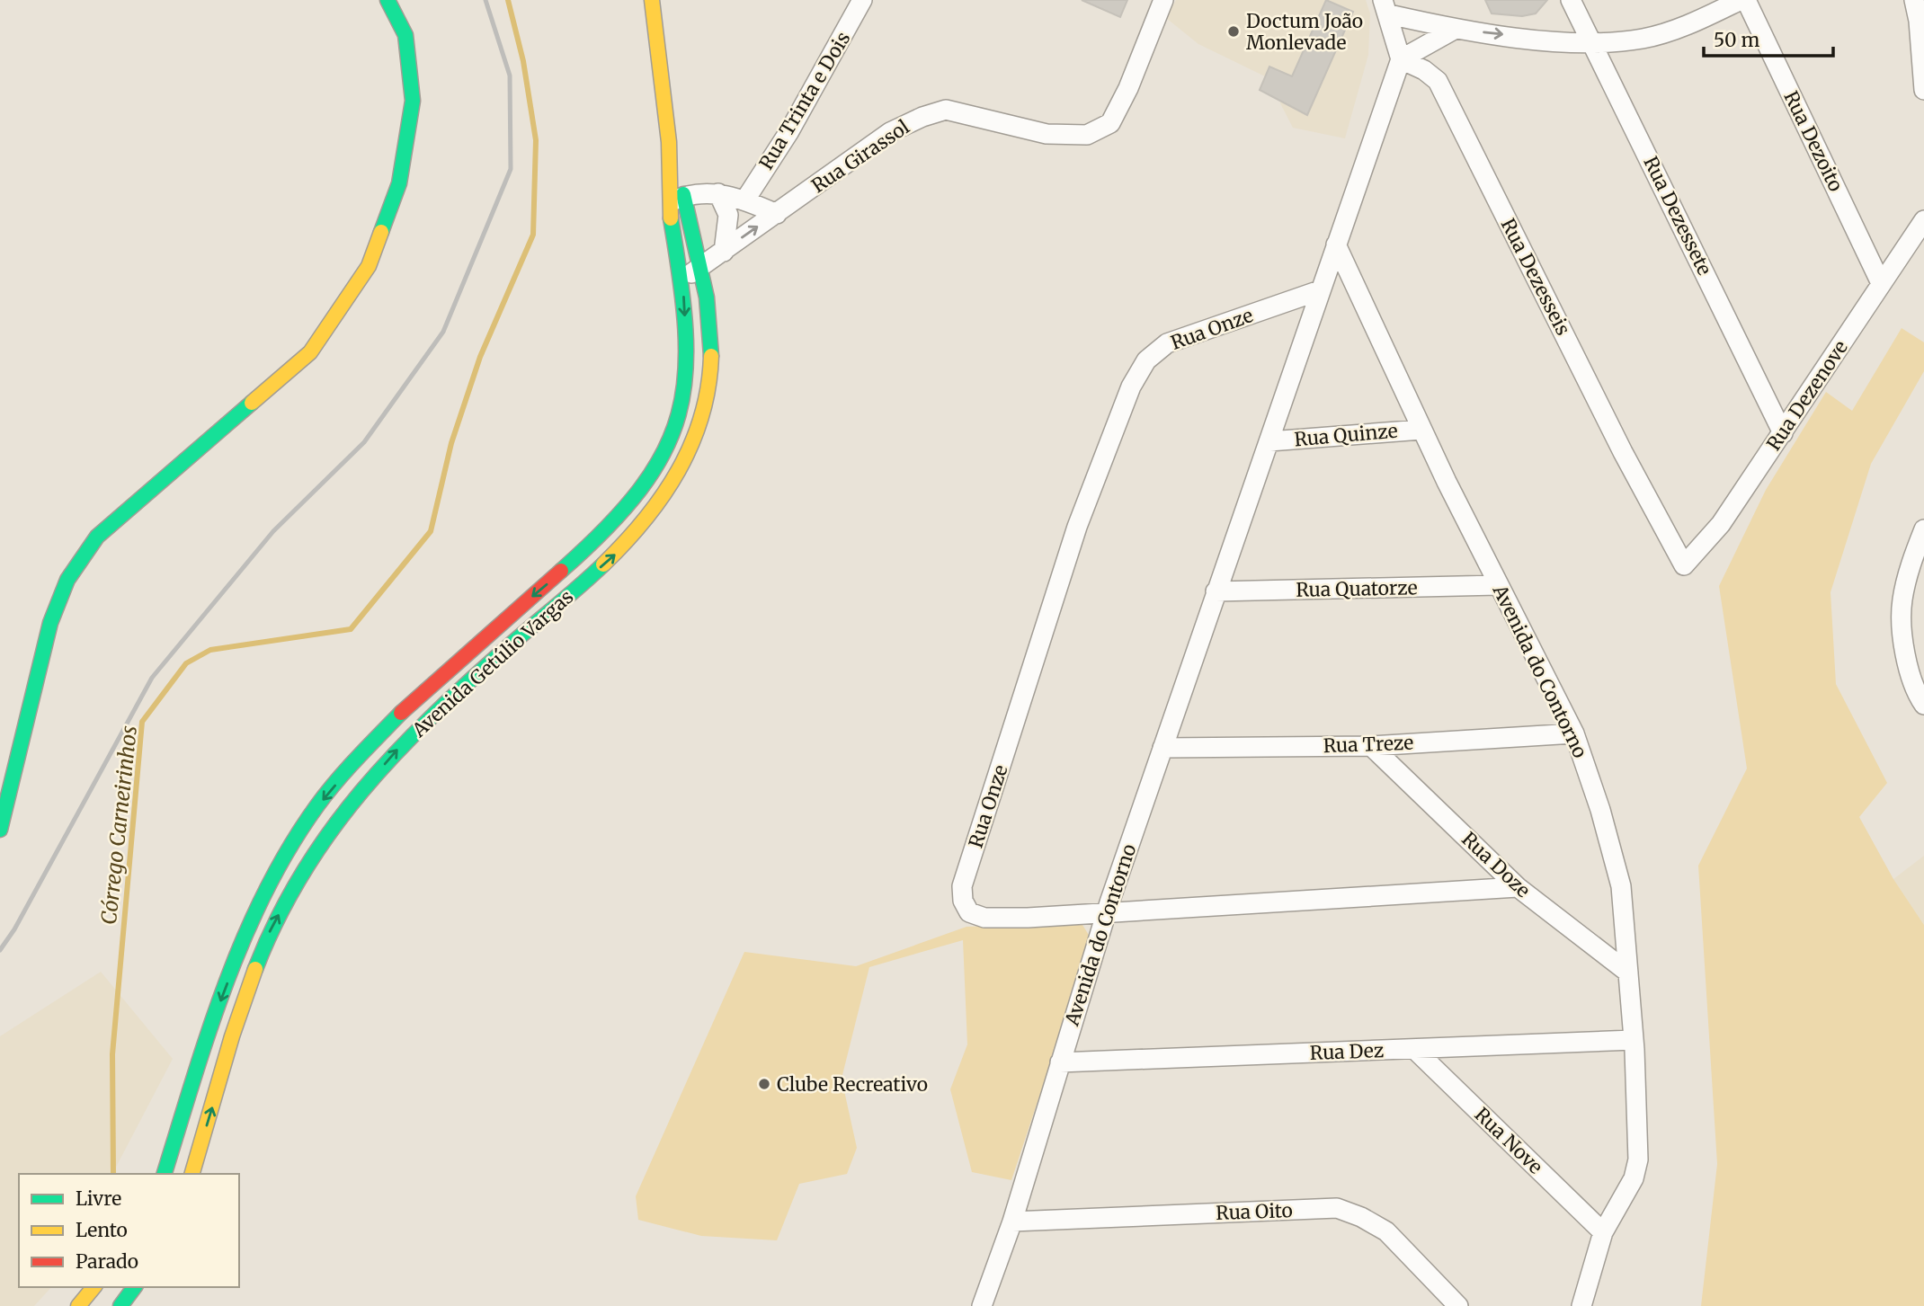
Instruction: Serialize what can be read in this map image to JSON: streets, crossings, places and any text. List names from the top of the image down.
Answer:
{
  "streets": {
    "main road": ["Avenida Getúlio Vargas"],
    "street": [
      "Rua Trinta e Dois",
      "Rua Dezoito",
      "Rua Girassol",
      "Rua Dezessete",
      "Rua Dezesseis",
      "Rua Onze",
      "Rua Dezenove",
      "Rua Quinze",
      "Rua Quatorze",
      "Avenida do Contorno",
      "Rua Treze",
      "Rua Doze",
      "Rua Dez",
      "Rua Nove",
      "Rua Oito"
    ]
  },
  "crossings": [
    ["Rua Dezoito", "Rua Dezenove"],
    ["Rua Girassol", "Avenida Getúlio Vargas"],
    ["Rua Dezessete", "Rua Dezenove"],
    ["Rua Dezesseis", "Rua Dezenove"],
    ["Rua Dezesseis", "Avenida do Contorno"],
    ["Rua Onze", "Avenida do Contorno"],
    ["Rua Onze", "Rua Doze"],
    ["Rua Quinze", "Avenida do Contorno"],
    ["Rua Quatorze", "Avenida do Contorno"],
    ["Avenida do Contorno", "Rua Treze"],
    ["Avenida do Contorno", "Rua Doze"],
    ["Avenida do Contorno", "Rua Dez"],
    ["Avenida do Contorno", "Rua Nove"],
    ["Avenida do Contorno", "Rua Oito"],
    ["Rua Treze", "Rua Doze"],
    ["Rua Dez", "Rua Nove"]
  ],
  "water": ["Córrego Carneirinhos"],
  "places": ["Doctum João Monlevade", "Clube Recreativo"],
  "legend": ["Livre", "Lento", "Parado"],
  "scale_bar": "50 m"
}
